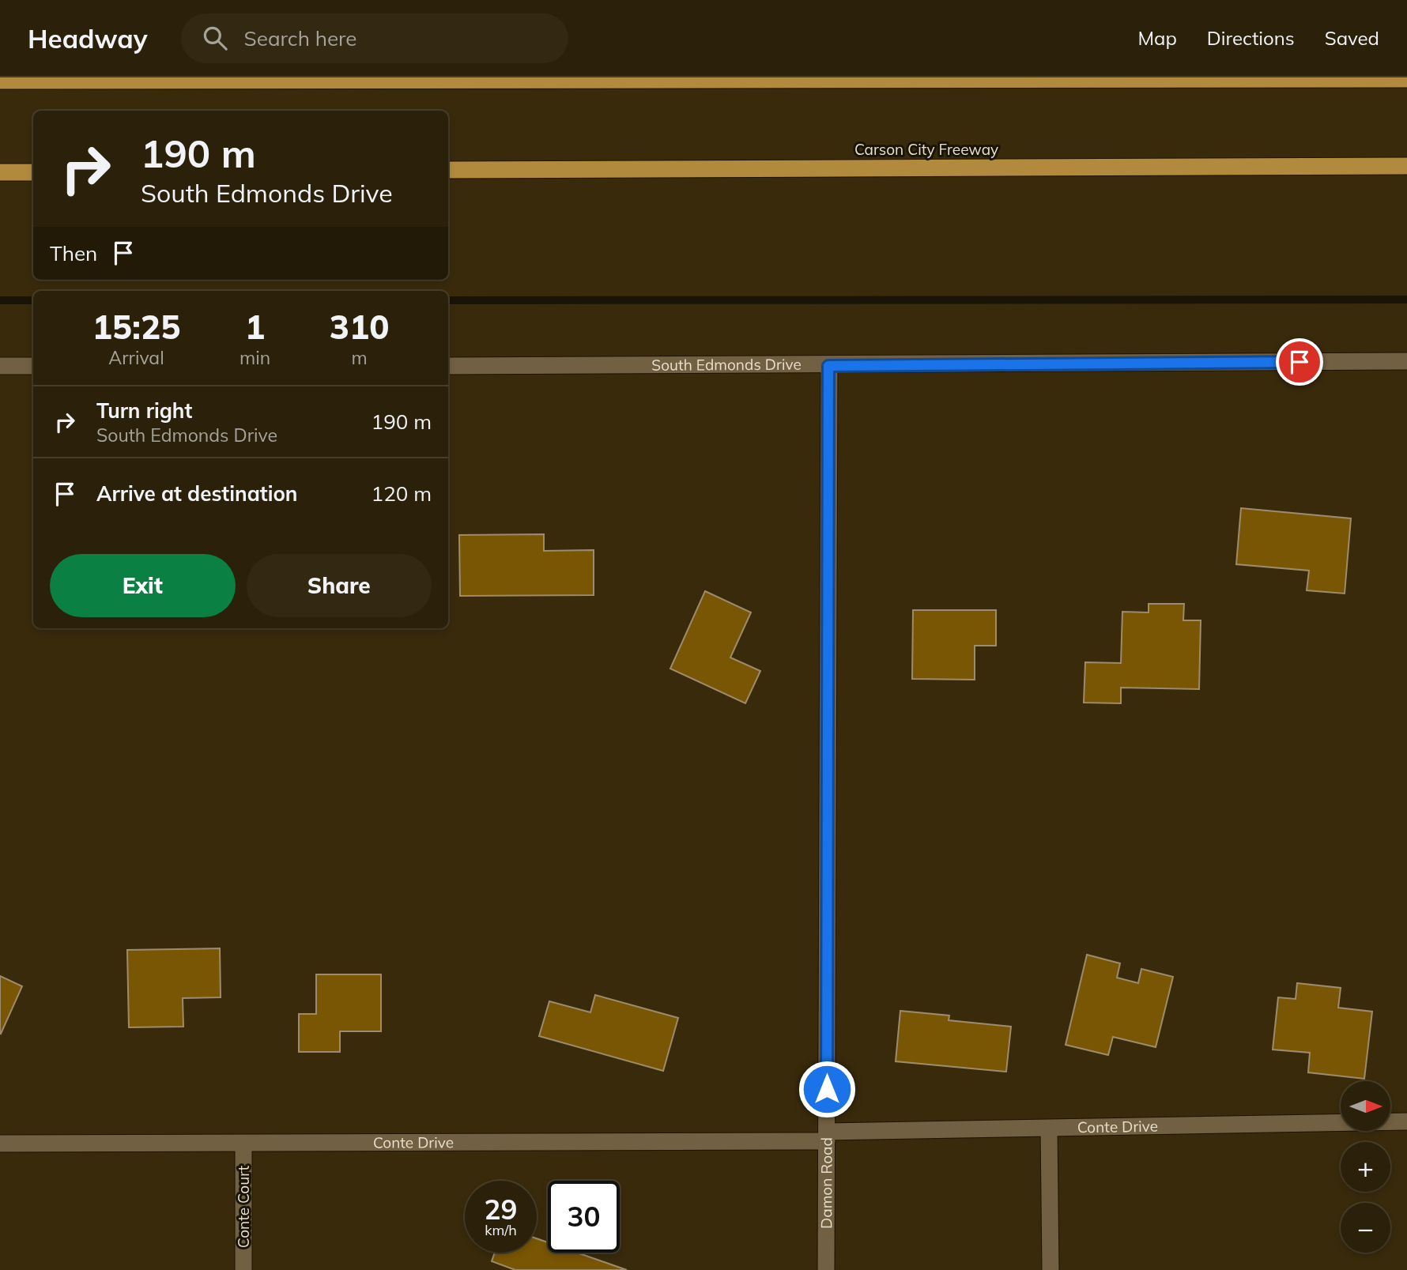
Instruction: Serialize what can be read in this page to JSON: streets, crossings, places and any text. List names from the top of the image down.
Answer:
{
  "streets": {
    "highway": ["Carson City Freeway"],
    "street": [
      "South Edmonds Drive",
      "Conte Drive",
      "Damon Road",
      "Conte Court"
    ]
  },
  "crossings": [
    ["South Edmonds Drive", "Damon Road"],
    ["Conte Drive", "Damon Road"],
    ["Conte Drive", "Conte Court"]
  ],
  "north": "right",
  "page": {
    "header": "Headway",
    "search": "Search here",
    "nav": ["Map", "Directions", "Saved"],
    "turn": ["190 m", "South Edmonds Drive"],
    "then": "Then",
    "eta": [
      "15:25",
      "Arrival",
      "1",
      "min",
      "310",
      "m"
    ],
    "list": [
      {
        "name": "Turn right",
        "note": "South Edmonds Drive",
        "value": "190 m"
      },
      {
        "name": "Arrive at destination",
        "value": "120 m"
      }
    ],
    "buttons": ["Exit", "Share"],
    "map_buttons": ["+", "−"],
    "speed": "29 km/h",
    "limit": "30"
  }
}
